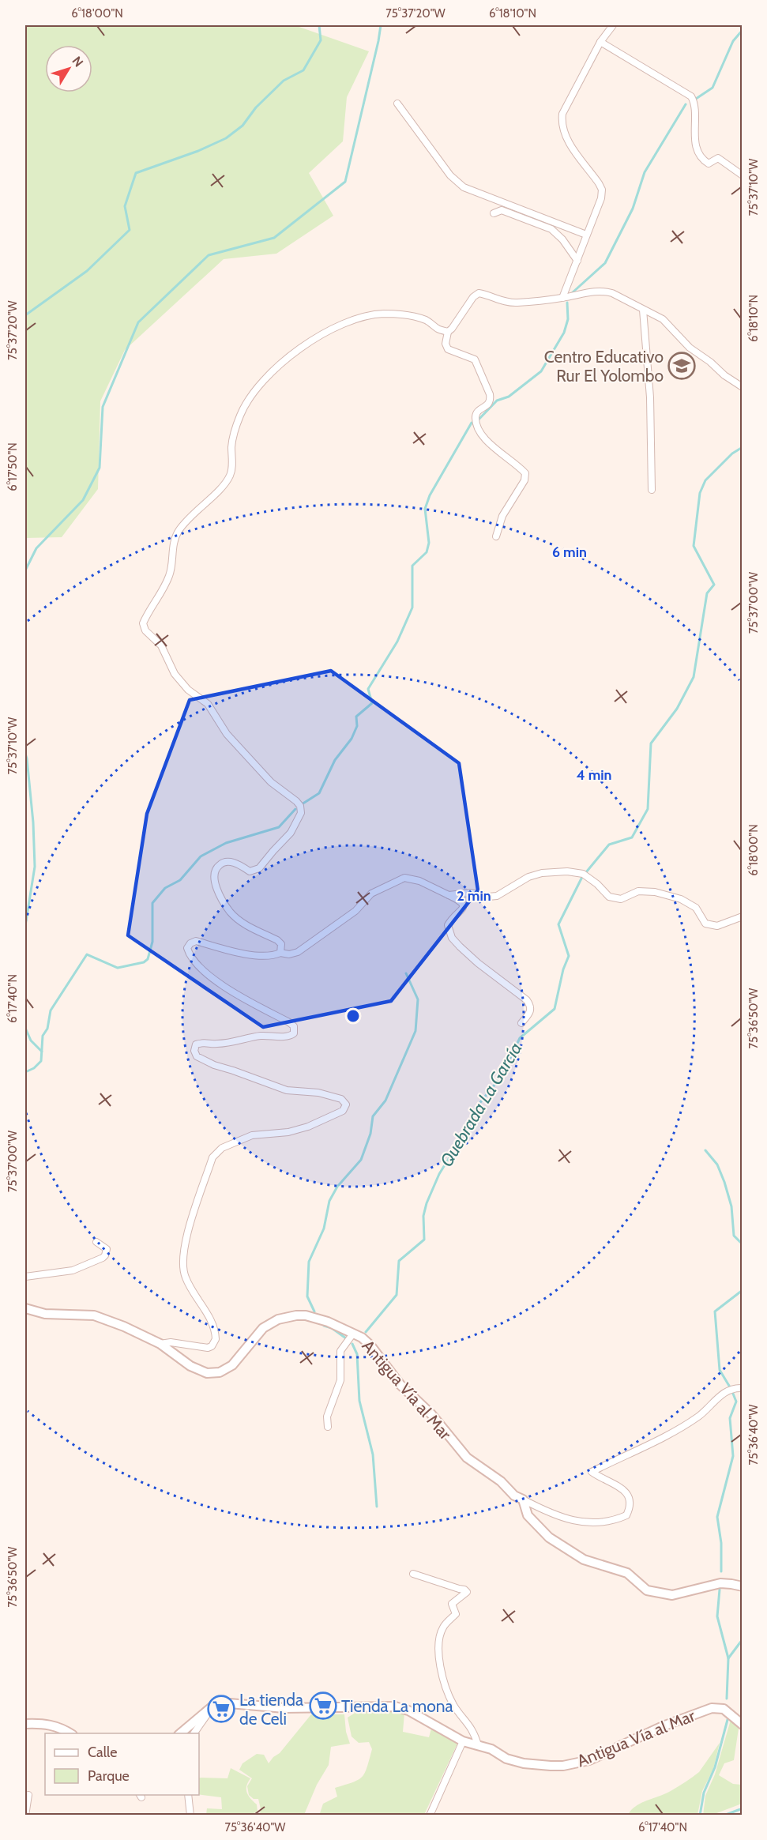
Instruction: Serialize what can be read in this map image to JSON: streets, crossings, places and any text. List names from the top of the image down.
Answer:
{
  "streets": {
    "main road": ["Antigua Vía al Mar"]
  },
  "water": ["Quebrada La García"],
  "places": {
    "school or university": ["Centro Educativo Rur El Yolombo"],
    "supermarket": ["Tienda La mona", "La tienda de Celi"]
  },
  "legend": ["Calle", "Parque"],
  "north": "top right",
  "coordinates": [
    "6°18'00\"N",
    "75°37'20\"W",
    "6°18'10\"N",
    "75°37'10\"W",
    "6°17'50\"N",
    "75°37'00\"W",
    "6°17'40\"N",
    "75°36'50\"W",
    "75°36'40\"W"
  ],
  "rings": ["6 min", "4 min", "2 min"]
}
